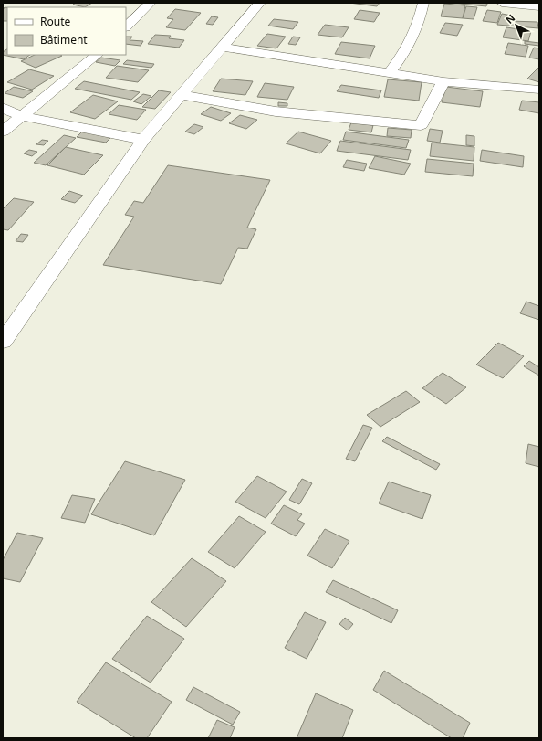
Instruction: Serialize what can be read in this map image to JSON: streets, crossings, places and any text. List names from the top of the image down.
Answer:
{
  "legend": ["Route", "Bâtiment"],
  "north": "top left"
}
